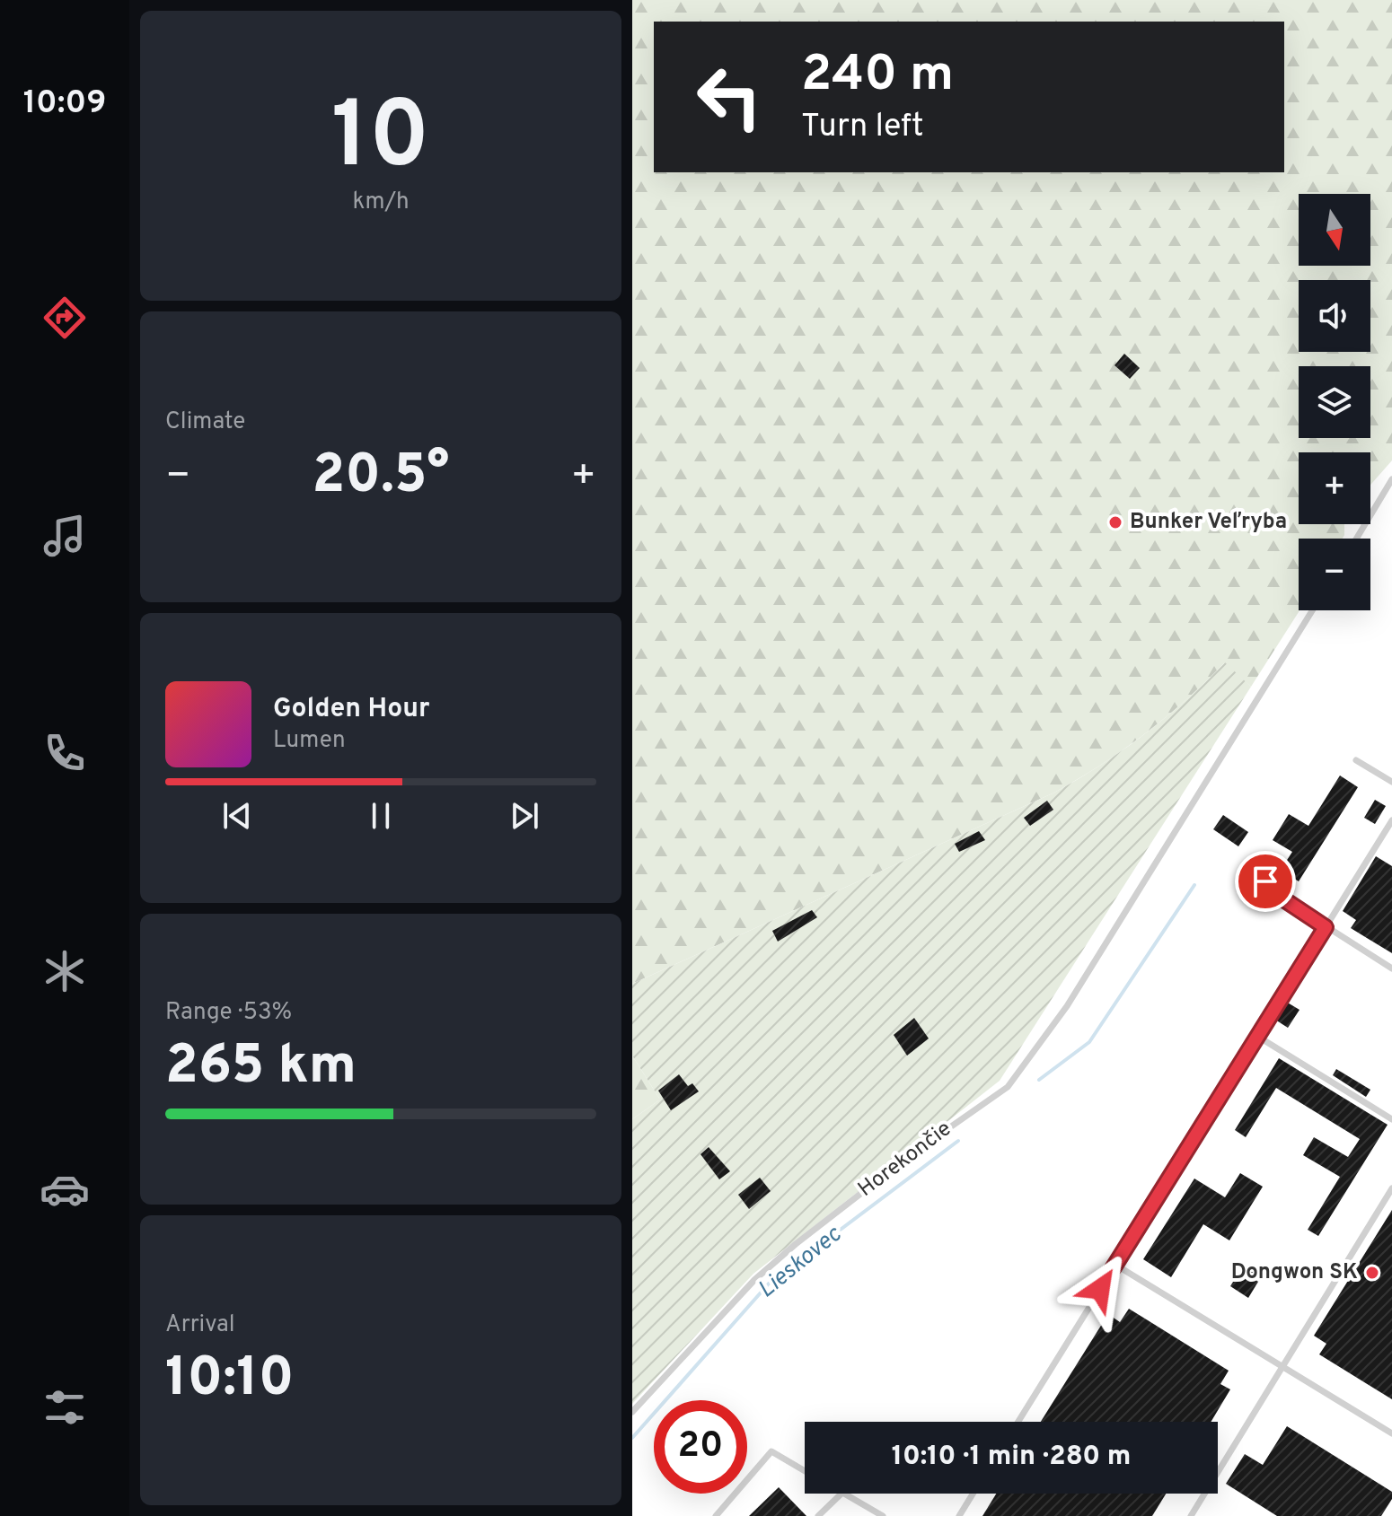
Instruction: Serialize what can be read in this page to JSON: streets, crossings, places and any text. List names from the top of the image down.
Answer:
{
  "streets": {
    "lane": ["Horekončie"]
  },
  "water": ["Lieskovec"],
  "places": ["Bunker Veľryba", "Dongwon SK"],
  "north": "bottom",
  "page": {
    "tabs": "10:09",
    "tile": [
      ["10", "km/h"],
      "Climate",
      ["Range · 53%", "265 km"],
      ["Arrival", "10:10"]
    ],
    "turn": ["240 m", "Turn left"],
    "map_buttons": ["+", "−"],
    "heat": ["−", "20.5°", "+"],
    "song": ["Golden Hour", "Lumen"],
    "limit": "20",
    "trip": "10:10 · 1 min · 280 m"
  }
}
